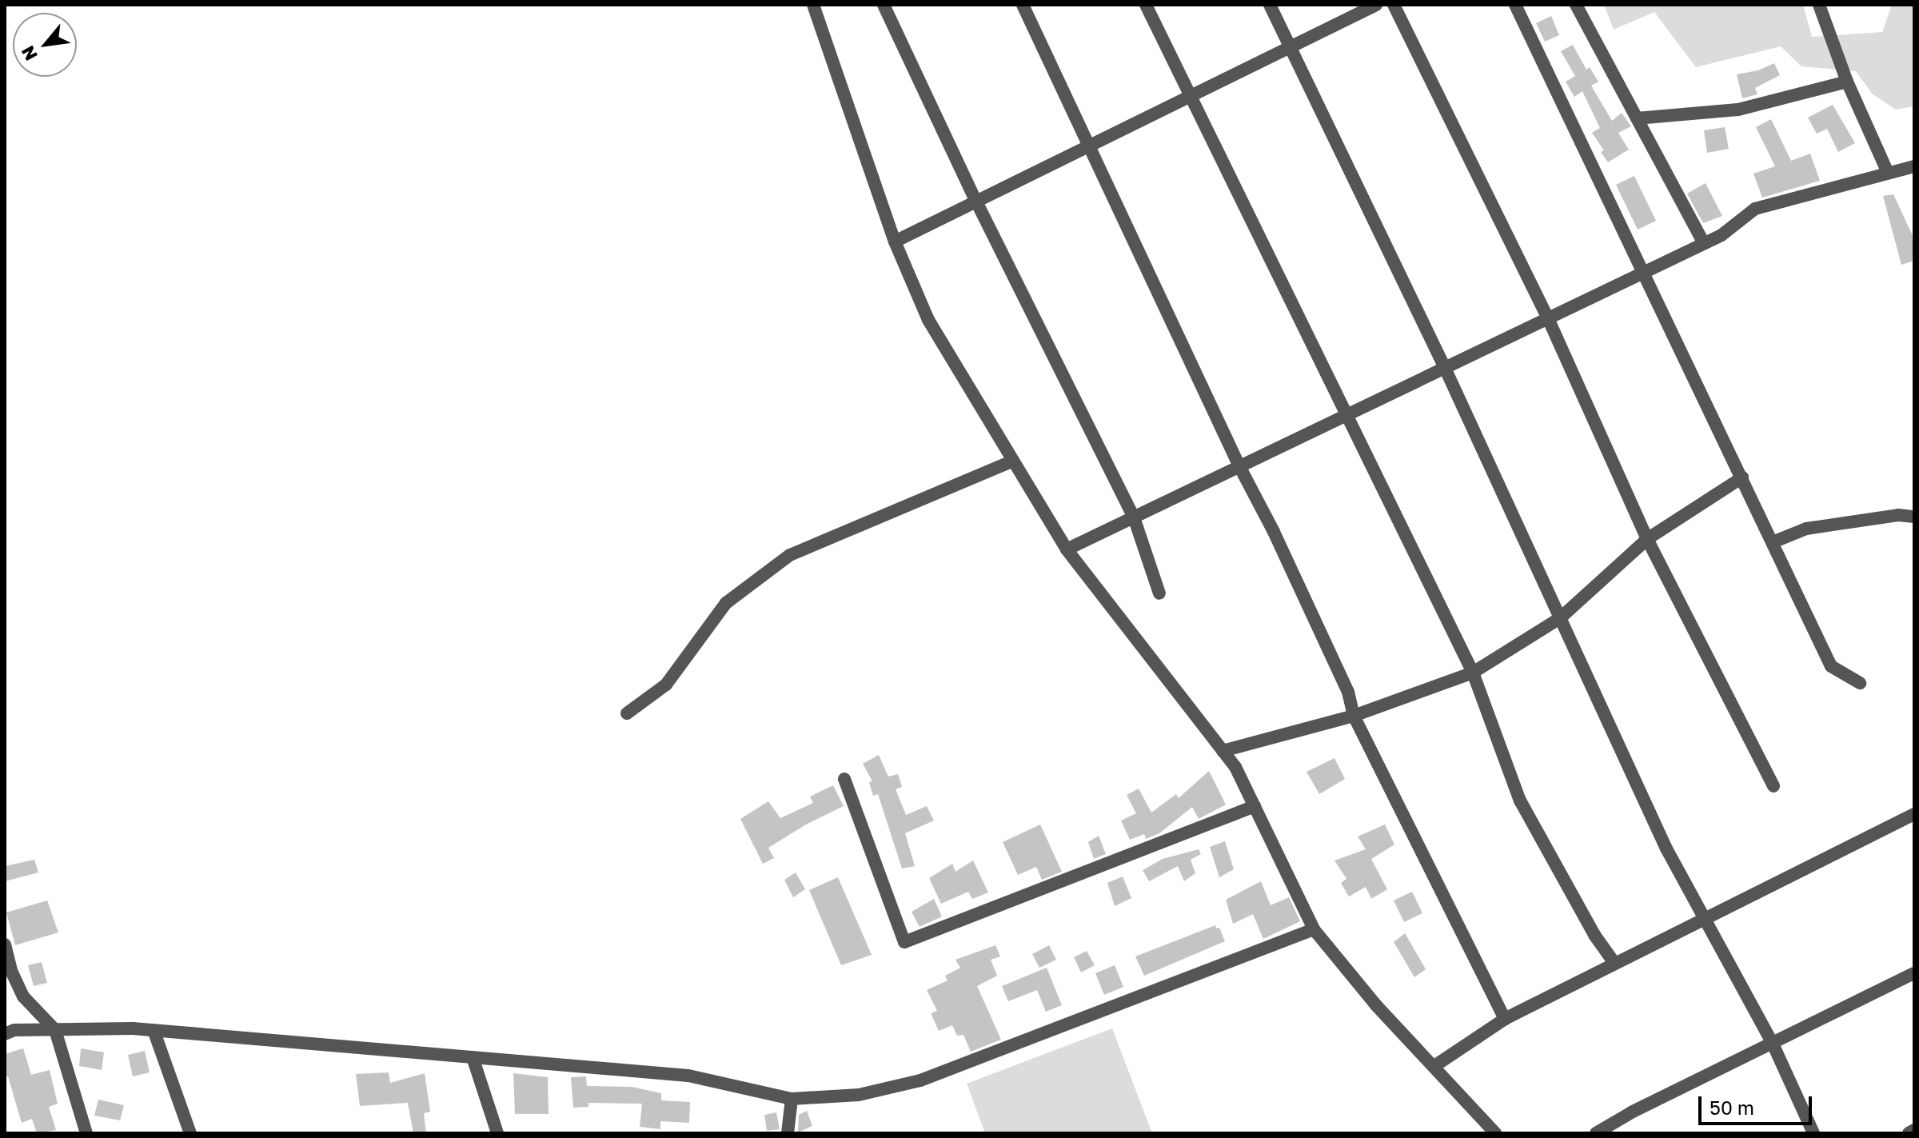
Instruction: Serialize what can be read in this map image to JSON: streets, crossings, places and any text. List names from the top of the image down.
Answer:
{
  "scale_bar": "50 m",
  "north": "bottom left"
}
